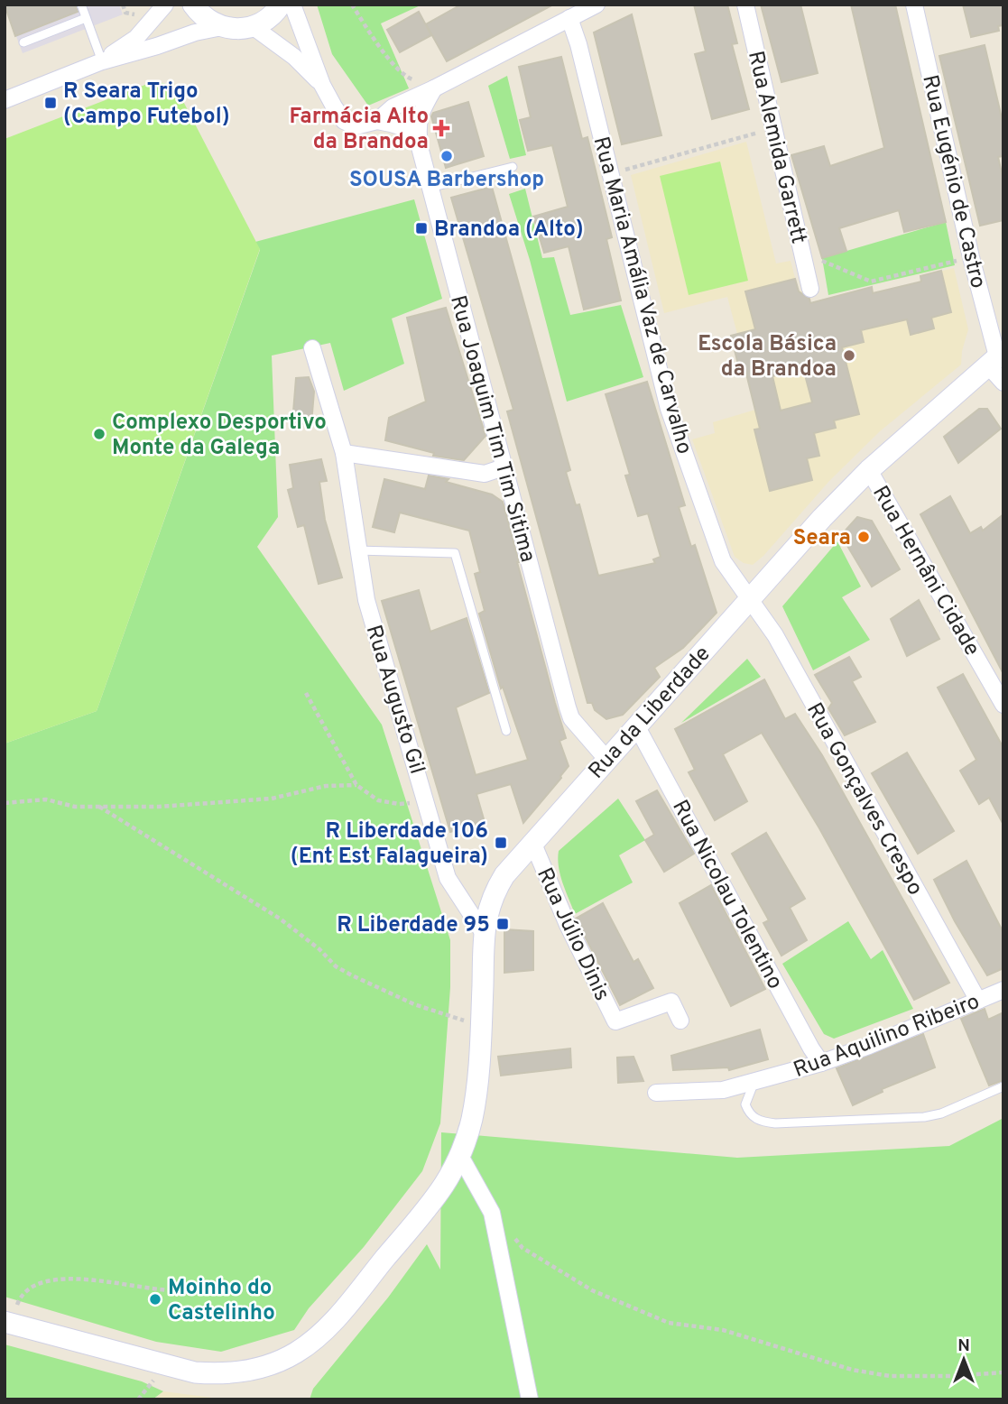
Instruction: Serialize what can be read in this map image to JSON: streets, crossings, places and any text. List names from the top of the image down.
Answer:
{
  "streets": {
    "street": [
      "Rua Alemida Garrett",
      "Rua Eugénio de Castro",
      "Rua Maria Amália Vaz de Carvalho",
      "Rua Joaquim Tim Tim Sitima",
      "Rua Hernâni Cidade",
      "Rua Augusto Gil",
      "Rua da Liberdade",
      "Rua Gonçalves Crespo",
      "Rua Nicolau Tolentino",
      "Rua Júlio Dinis",
      "Rua Aquilino Ribeiro"
    ]
  },
  "crossings": [
    ["Rua Eugénio de Castro", "Rua da Liberdade"],
    ["Rua Maria Amália Vaz de Carvalho", "Rua da Liberdade"],
    ["Rua Maria Amália Vaz de Carvalho", "Rua Gonçalves Crespo"],
    ["Rua Joaquim Tim Tim Sitima", "Rua da Liberdade"],
    ["Rua Hernâni Cidade", "Rua da Liberdade"],
    ["Rua Augusto Gil", "Rua da Liberdade"],
    ["Rua da Liberdade", "Rua Gonçalves Crespo"],
    ["Rua da Liberdade", "Rua Nicolau Tolentino"],
    ["Rua da Liberdade", "Rua Júlio Dinis"],
    ["Rua Gonçalves Crespo", "Rua Aquilino Ribeiro"],
    ["Rua Nicolau Tolentino", "Rua Aquilino Ribeiro"]
  ],
  "places": {
    "transit": [
      "R Seara Trigo (Campo Futebol)",
      "Brandoa (Alto)",
      "R Liberdade 106 (Ent Est Falagueira)",
      "R Liberdade 95"
    ],
    "health": ["Farmácia Alto da Brandoa"],
    "other": [
      "SOUSA Barbershop",
      "Escola Básica da Brandoa",
      "Complexo Desportivo Monte da Galega",
      "Seara",
      "Moinho do Castelinho"
    ]
  },
  "north": "top"
}
